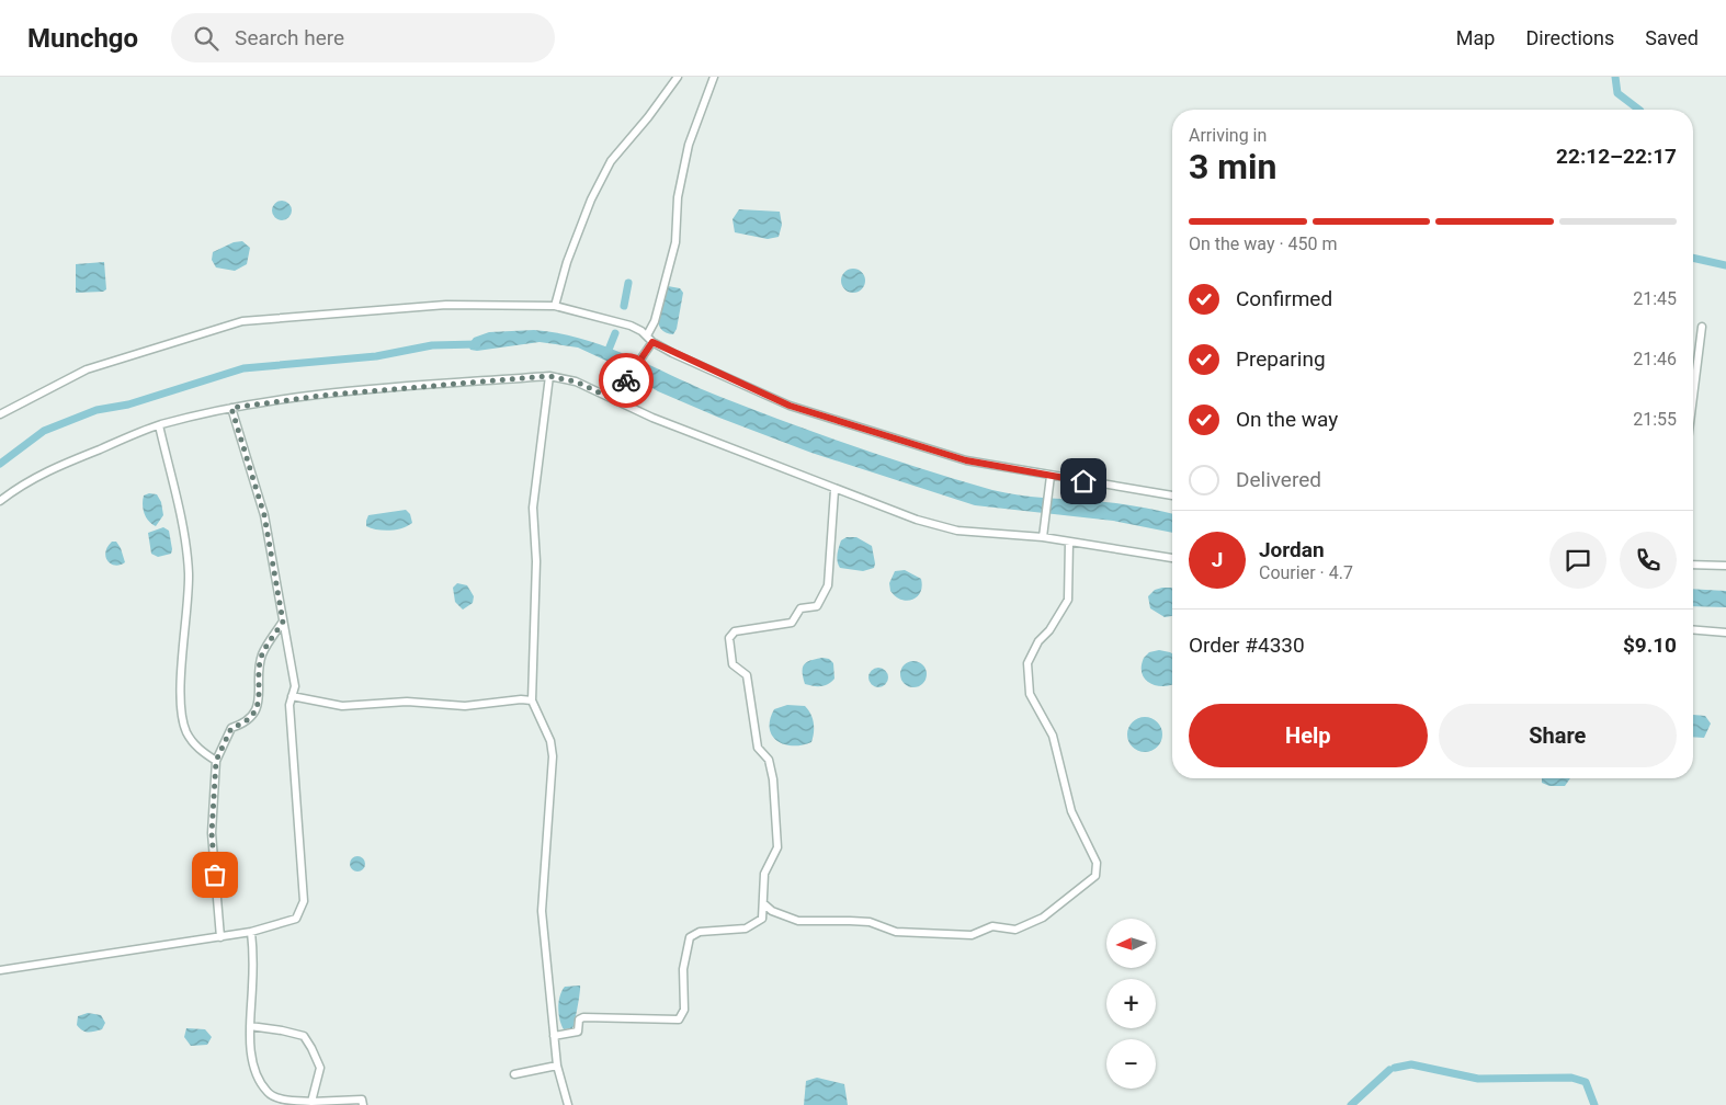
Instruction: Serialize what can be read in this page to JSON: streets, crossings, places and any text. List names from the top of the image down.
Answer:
{
  "north": "left",
  "page": {
    "header": "Munchgo",
    "search": "Search here",
    "nav": ["Map", "Directions", "Saved"],
    "heading": ["3 min", "Arriving in", "22:12–22:17"],
    "panel": [
      "Jordan",
      "Courier · 4.7",
      "Order #4330",
      "$9.10"
    ],
    "bar": "On the way · 450 m",
    "list": [
      ["Confirmed", "21:45"],
      ["Preparing", "21:46"],
      ["On the way", "21:55"],
      "Delivered"
    ],
    "round": "J",
    "buttons": ["Help", "Share"],
    "map_buttons": ["+", "−"]
  }
}
